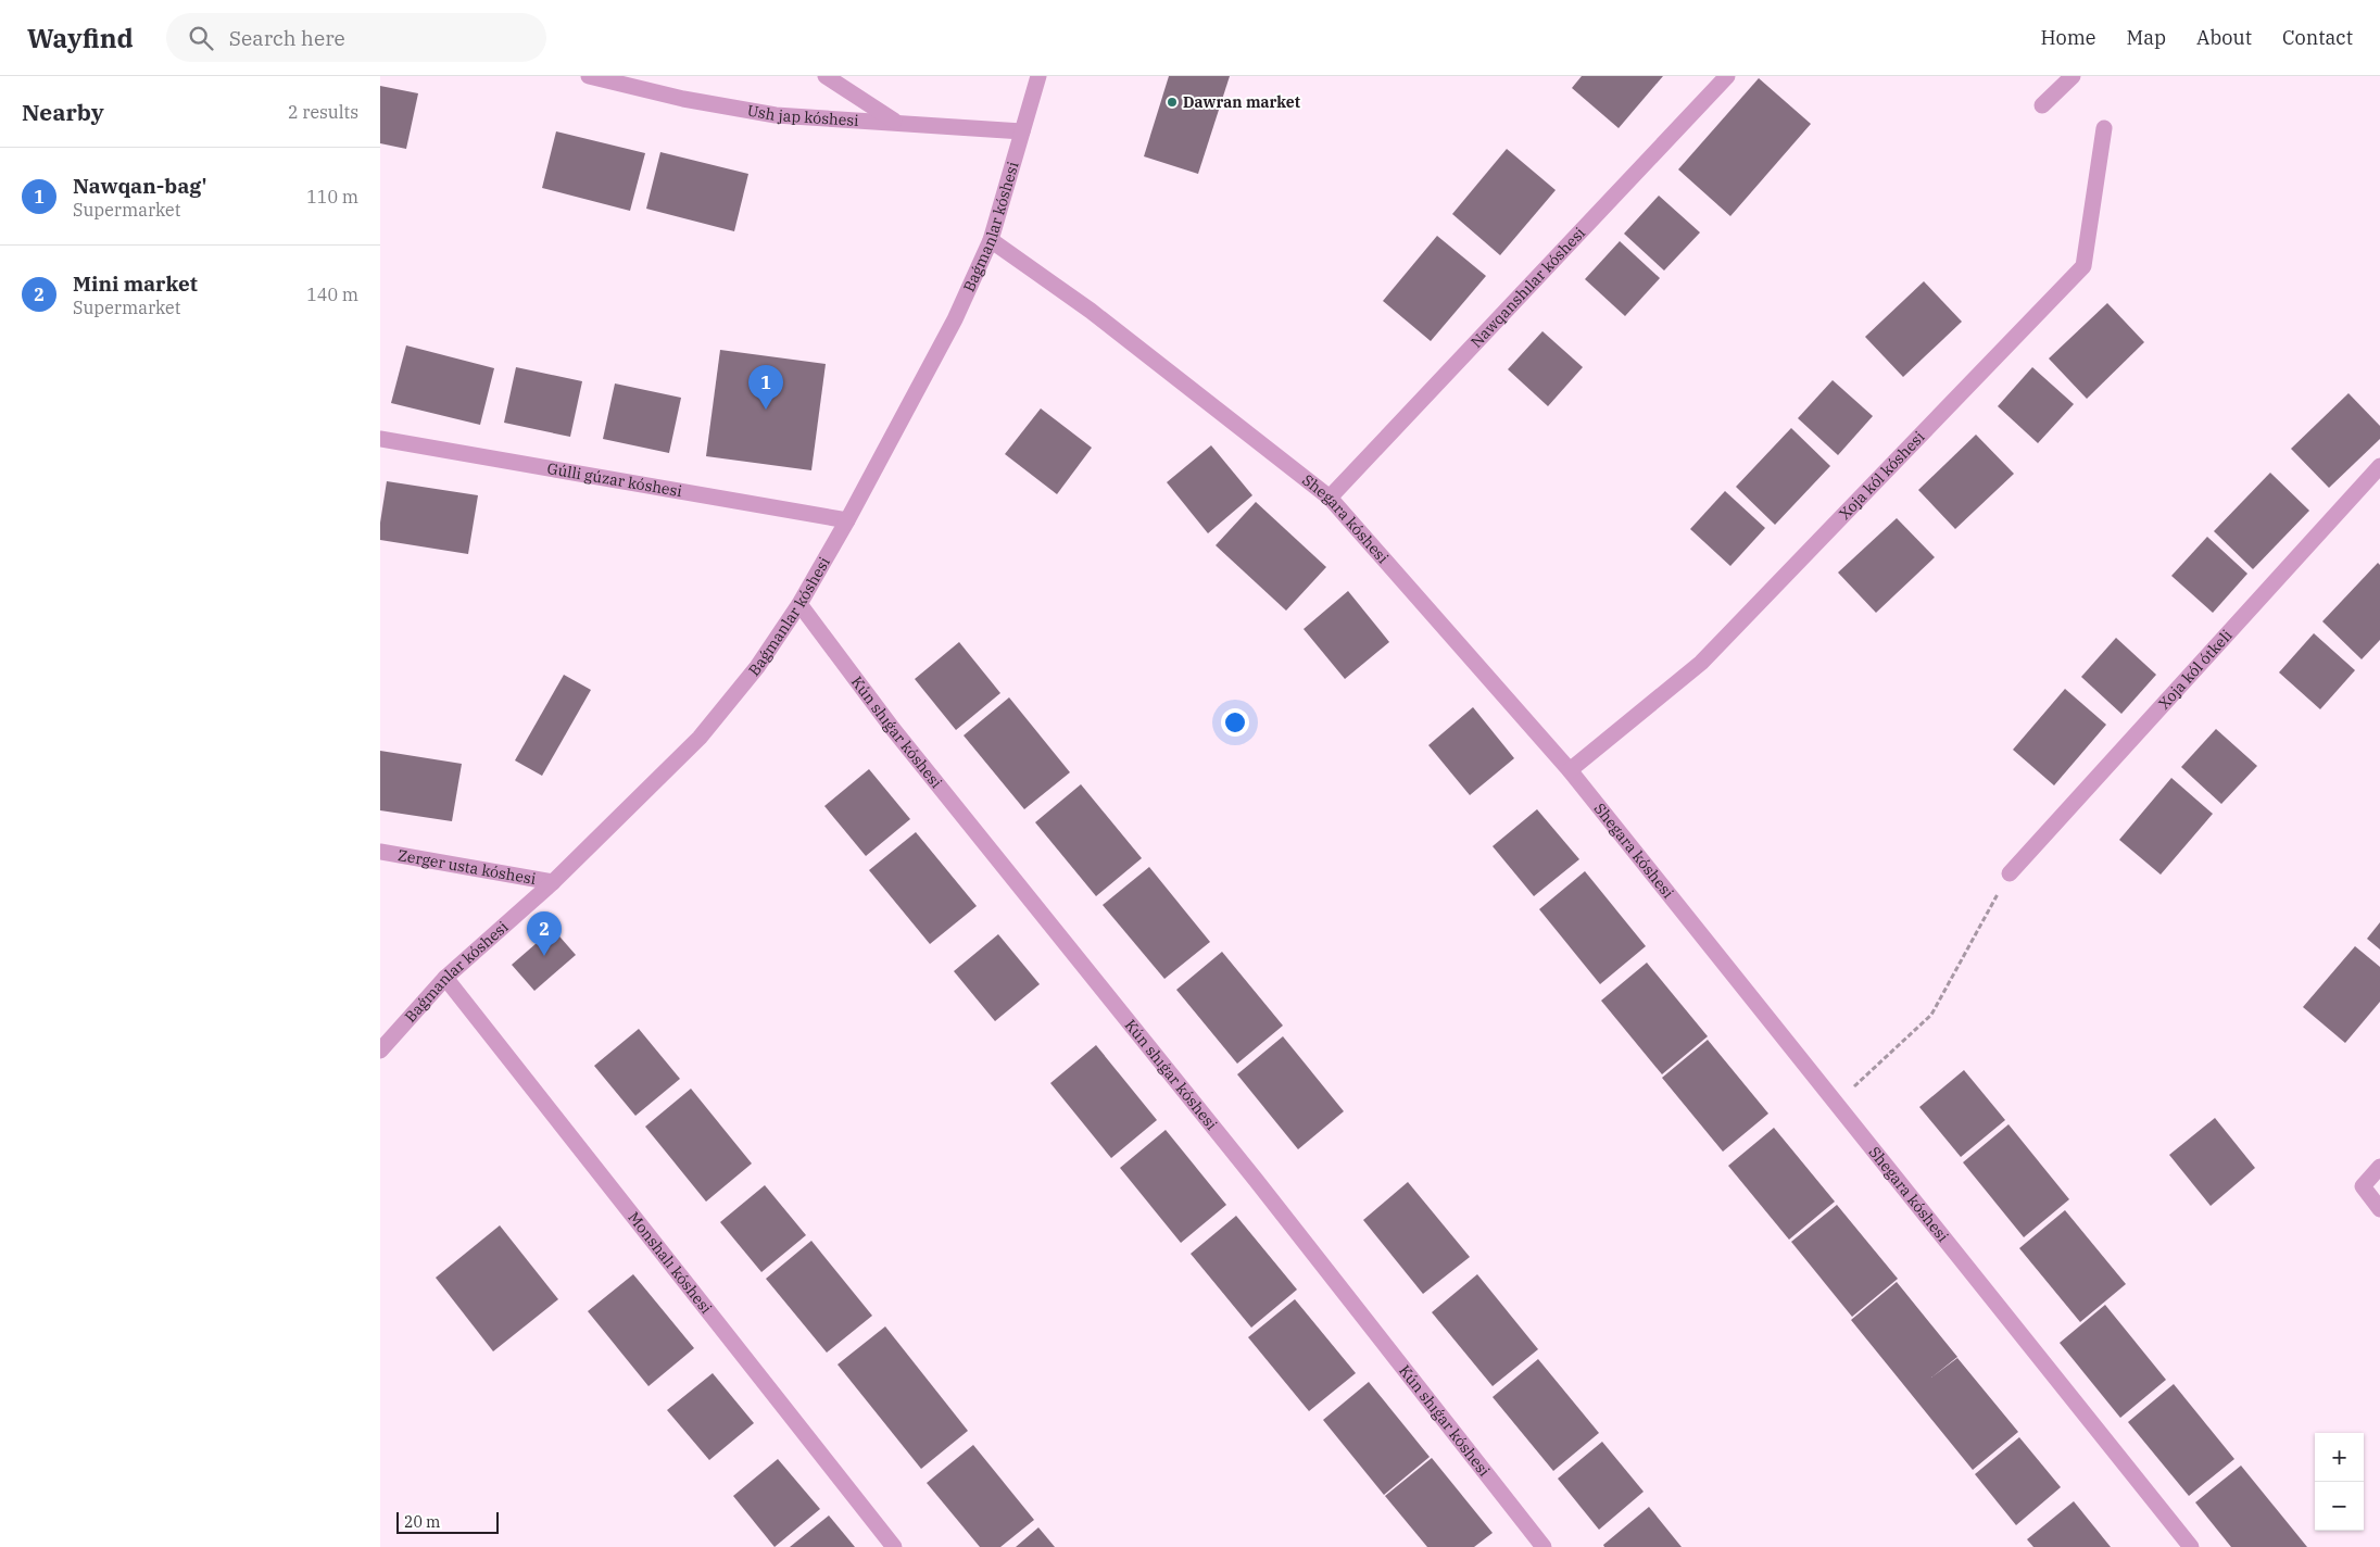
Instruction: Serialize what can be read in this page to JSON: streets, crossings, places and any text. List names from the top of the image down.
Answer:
{
  "streets": {
    "street": [
      "Ush jap kóshesi",
      "Baǵmanlar kóshesi",
      "Nawqanshılar kóshesi",
      "Xoja kól kóshesi",
      "Gúlli gúzar kóshesi",
      "Shegara kóshesi",
      "Xoja kól ótkeli",
      "Kún shıǵar kóshesi",
      "Zerger usta kóshesi",
      "Monshalı kóshesi"
    ]
  },
  "crossings": [
    ["Ush jap kóshesi", "Baǵmanlar kóshesi"],
    ["Baǵmanlar kóshesi", "Gúlli gúzar kóshesi"],
    ["Baǵmanlar kóshesi", "Shegara kóshesi"],
    ["Baǵmanlar kóshesi", "Kún shıǵar kóshesi"],
    ["Baǵmanlar kóshesi", "Zerger usta kóshesi"],
    ["Baǵmanlar kóshesi", "Monshalı kóshesi"],
    ["Nawqanshılar kóshesi", "Shegara kóshesi"],
    ["Xoja kól kóshesi", "Shegara kóshesi"]
  ],
  "places": ["Dawran market"],
  "scale_bar": "20 m",
  "page": {
    "header": "Wayfind",
    "search": "Search here",
    "nav": [
      "Home",
      "Map",
      "About",
      "Contact"
    ],
    "heading": ["Nearby", "2 results"],
    "list": [
      {
        "mark": "1",
        "name": "Nawqan-bag'",
        "note": "Supermarket",
        "value": "110 m"
      },
      {
        "mark": "2",
        "name": "Mini market",
        "note": "Supermarket",
        "value": "140 m"
      }
    ],
    "pins": ["1", "2"],
    "map_buttons": ["+", "−"],
    "scale": "20 m"
  }
}
